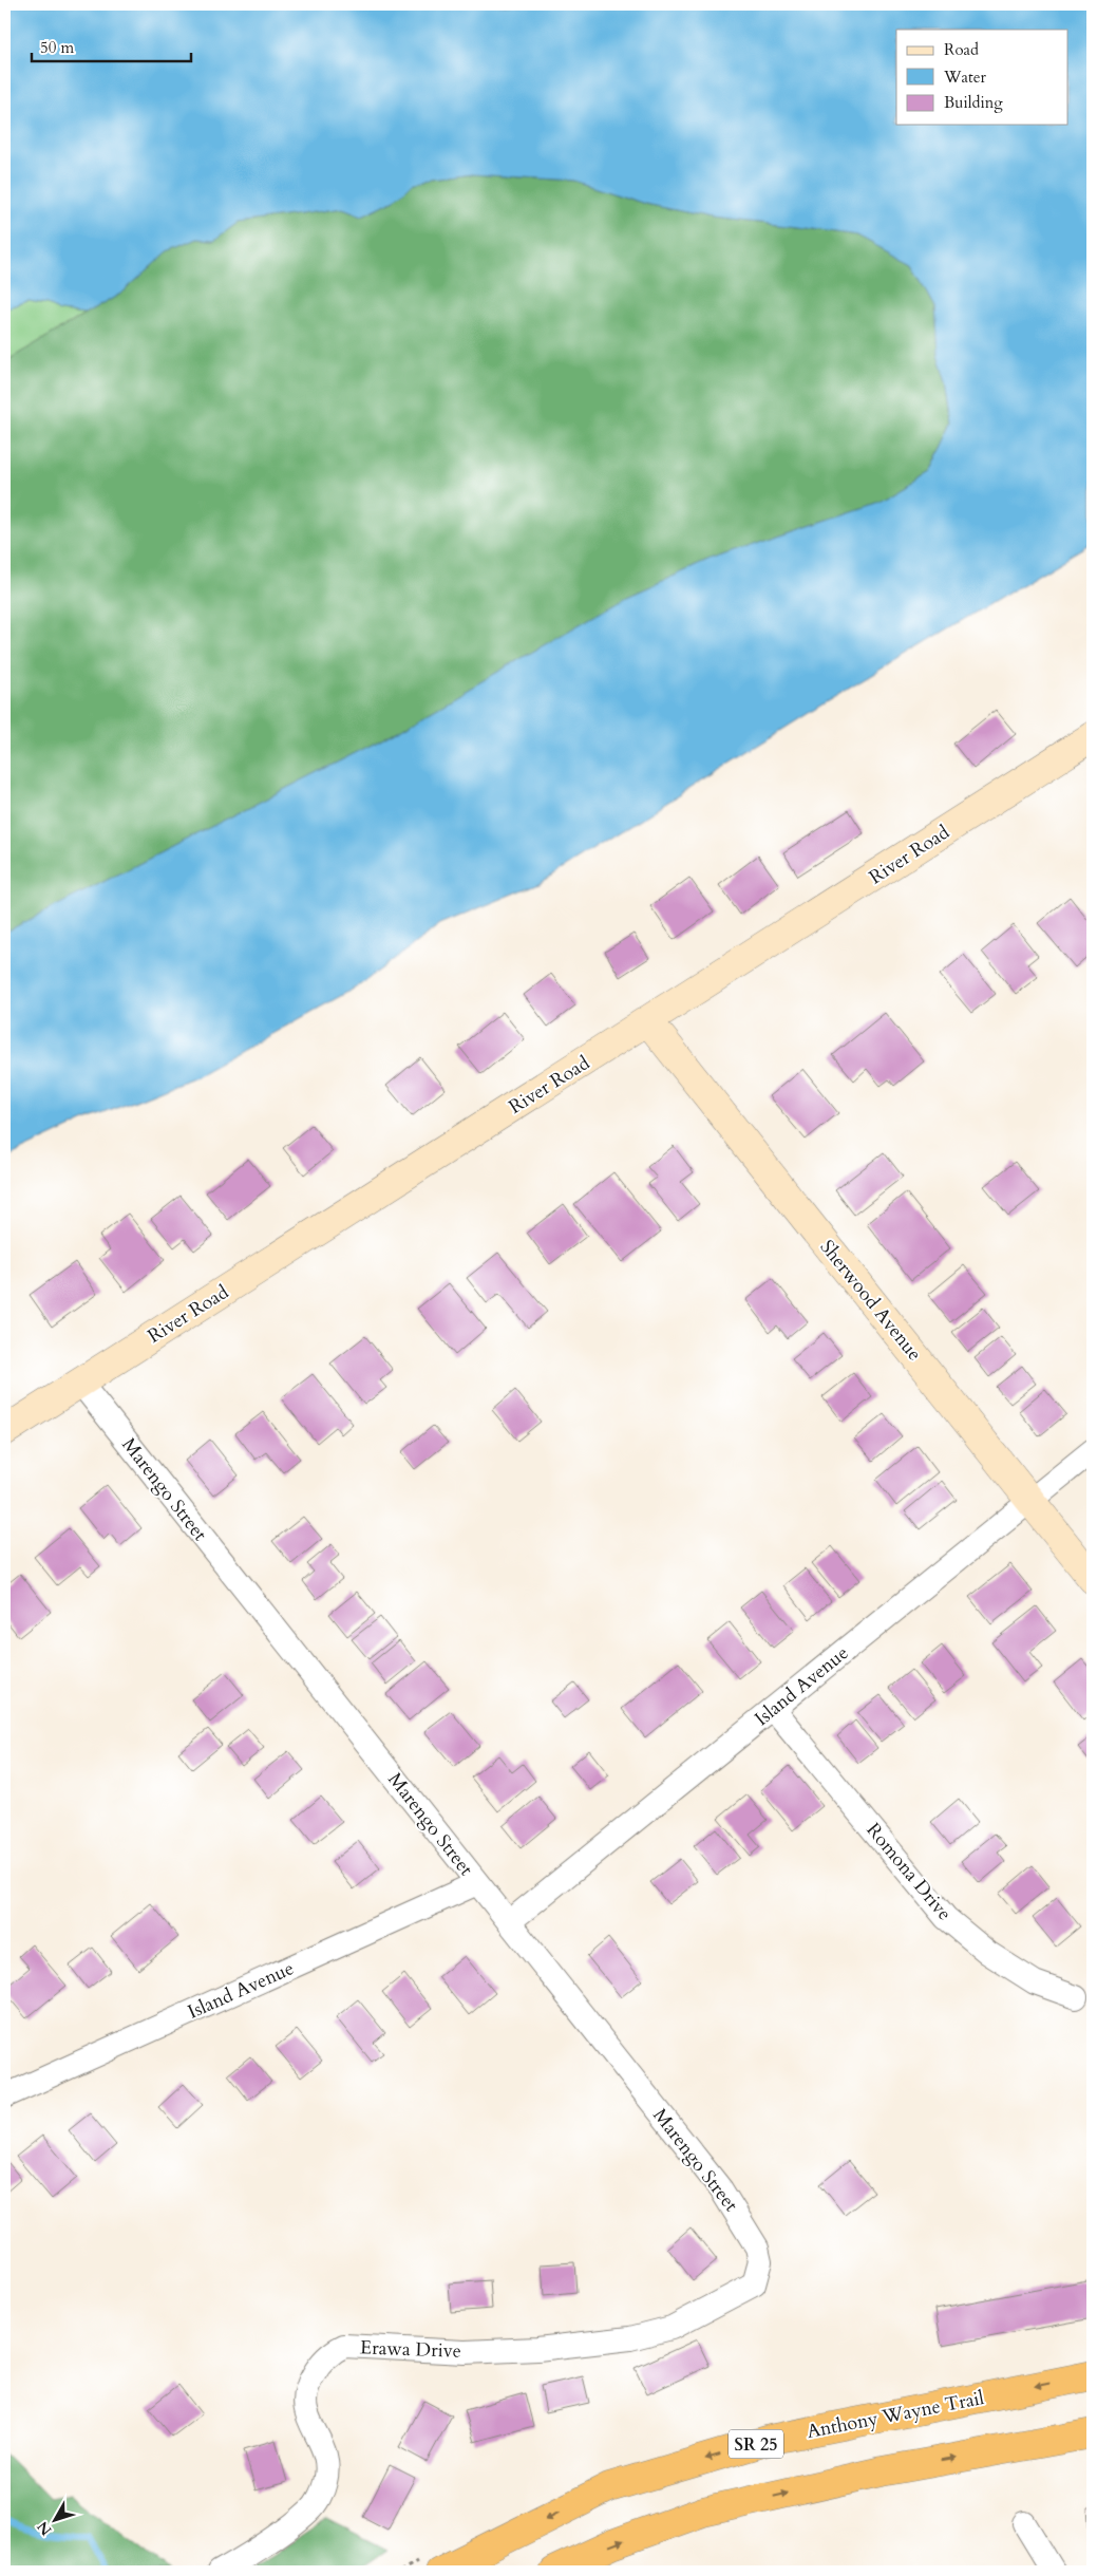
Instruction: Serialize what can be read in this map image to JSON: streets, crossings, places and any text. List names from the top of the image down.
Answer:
{
  "streets": {
    "highway": ["Anthony Wayne Trail", "SR 25"],
    "street": [
      "River Road",
      "Sherwood Avenue",
      "Marengo Street",
      "Island Avenue",
      "Romona Drive",
      "Erawa Drive"
    ]
  },
  "crossings": [
    ["River Road", "Sherwood Avenue"],
    ["River Road", "Marengo Street"],
    ["Sherwood Avenue", "Island Avenue"],
    ["Marengo Street", "Island Avenue"],
    ["Marengo Street", "Erawa Drive"],
    ["Island Avenue", "Romona Drive"]
  ],
  "legend": ["Road", "Water", "Building"],
  "scale_bar": "50 m",
  "north": "bottom left"
}
